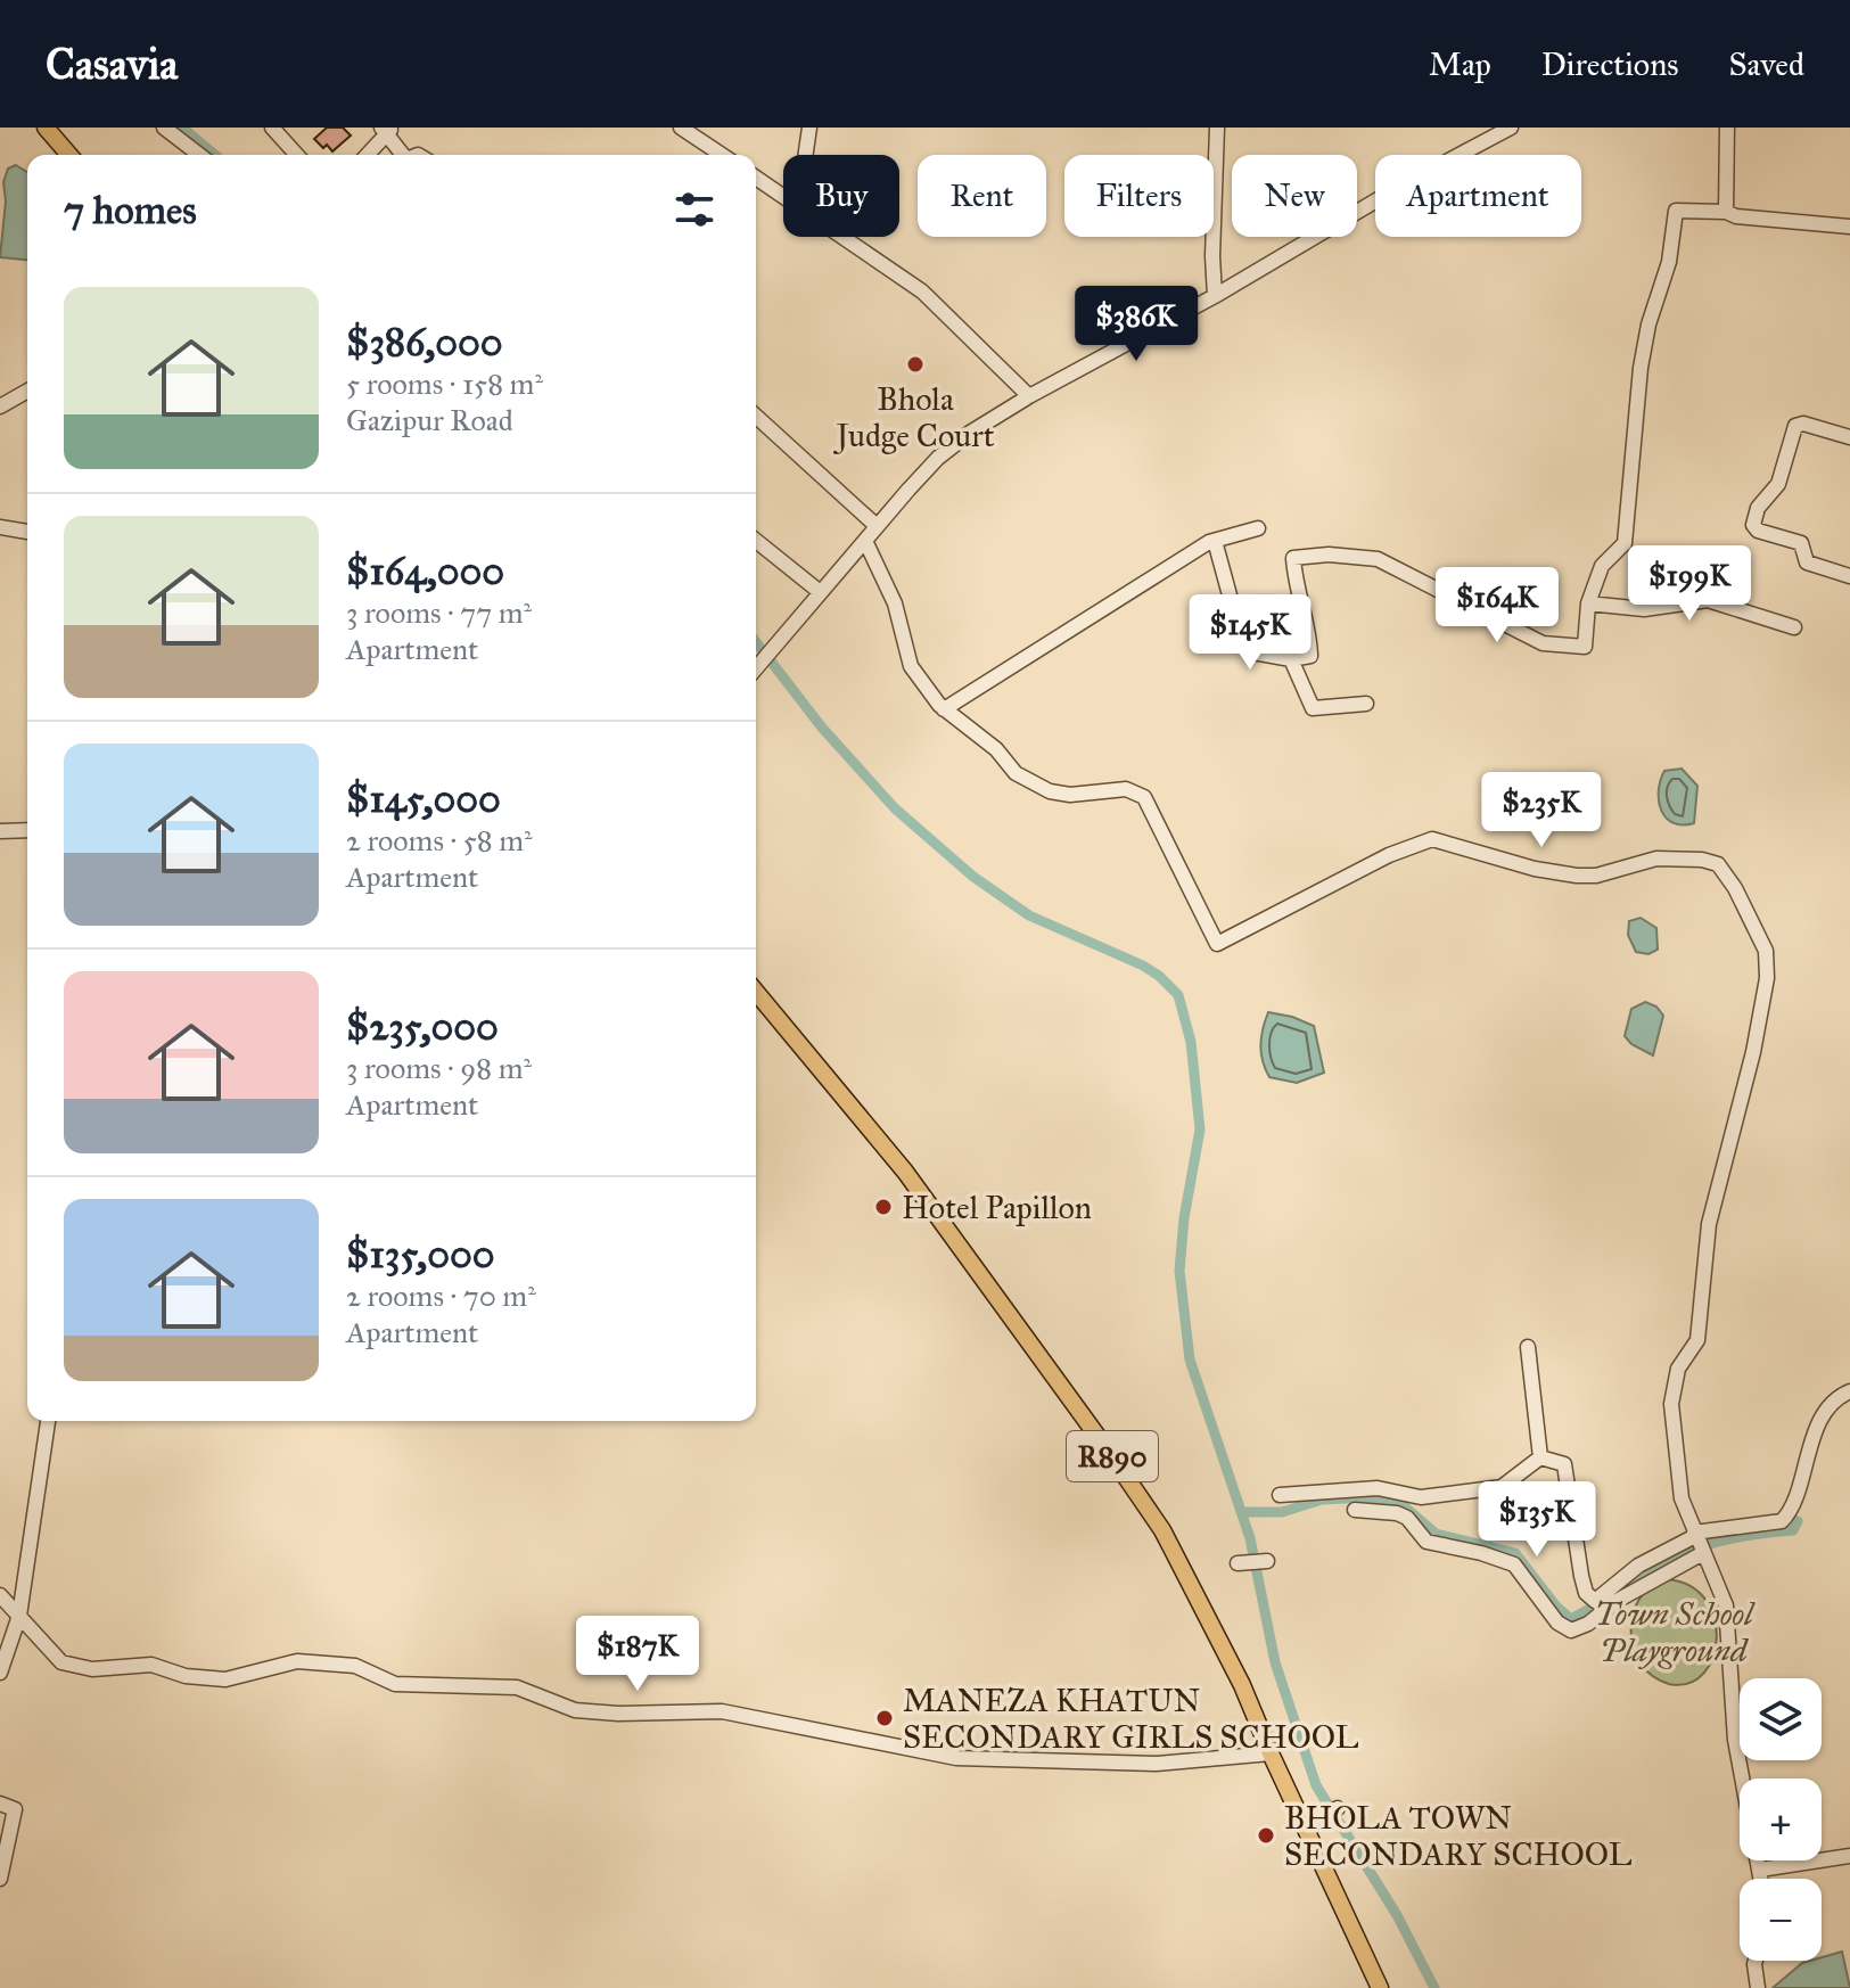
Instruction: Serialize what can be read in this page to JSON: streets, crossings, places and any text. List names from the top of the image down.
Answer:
{
  "streets": {
    "main road": ["R890"]
  },
  "parks": ["Town School Playground"],
  "places": [
    "Bhola Judge Court",
    "Hotel Papillon",
    "MANEZA KHATUN SECONDARY GIRLS SCHOOL",
    "BHOLA TOWN SECONDARY SCHOOL"
  ],
  "page": {
    "header": "Casavia",
    "nav": ["Map", "Directions", "Saved"],
    "chip": [
      "Buy",
      "Rent",
      "Filters",
      "New",
      "Apartment"
    ],
    "heading": "7 homes",
    "list": [
      {
        "name": "$386,000",
        "note": "5 rooms · 158 m² · Gazipur Road"
      },
      {
        "name": "$164,000",
        "note": "3 rooms · 77 m² · Apartment"
      },
      {
        "name": "$145,000",
        "note": "2 rooms · 58 m² · Apartment"
      },
      {
        "name": "$235,000",
        "note": "3 rooms · 98 m² · Apartment"
      },
      {
        "name": "$135,000",
        "note": "2 rooms · 70 m² · Apartment"
      }
    ],
    "price": [
      "$386K",
      "$199K",
      "$164K",
      "$145K",
      "$235K",
      "$135K",
      "$187K"
    ],
    "map_buttons": ["+", "−"]
  }
}
